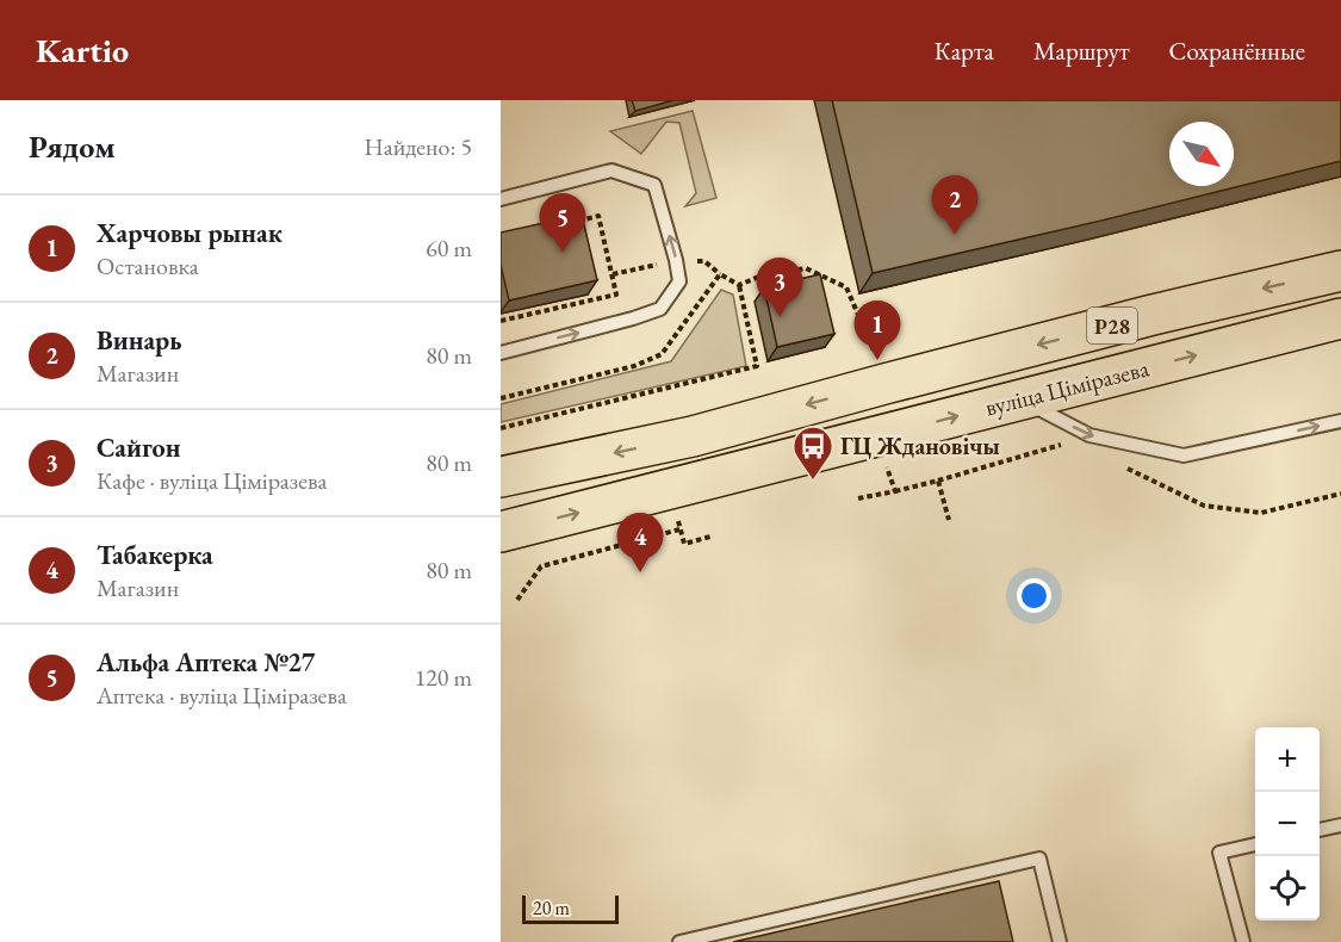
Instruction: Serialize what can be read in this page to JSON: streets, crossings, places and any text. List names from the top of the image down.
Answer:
{
  "streets": {
    "main road": ["Р28", "вуліца Ціміразева"]
  },
  "places": {
    "bus stop": ["ГЦ Ждановічы"]
  },
  "scale_bar": "20 m",
  "north": "bottom right",
  "page": {
    "header": "Kartio",
    "nav": ["Карта", "Маршрут", "Сохранённые"],
    "heading": ["Рядом", "Найдено: 5"],
    "pins": [
      "2",
      "5",
      "3",
      "1",
      "4"
    ],
    "list": [
      {
        "mark": "1",
        "name": "Харчовы рынак",
        "note": "Остановка",
        "value": "60 m"
      },
      {
        "mark": "2",
        "name": "Винарь",
        "note": "Магазин",
        "value": "80 m"
      },
      {
        "mark": "3",
        "name": "Сайгон",
        "note": "Кафе · вуліца Ціміразева",
        "value": "80 m"
      },
      {
        "mark": "4",
        "name": "Табакерка",
        "note": "Магазин",
        "value": "80 m"
      },
      {
        "mark": "5",
        "name": "Альфа Аптека №27",
        "note": "Аптека · вуліца Ціміразева",
        "value": "120 m"
      }
    ],
    "map_buttons": ["+", "−"],
    "scale": "20 m"
  }
}
